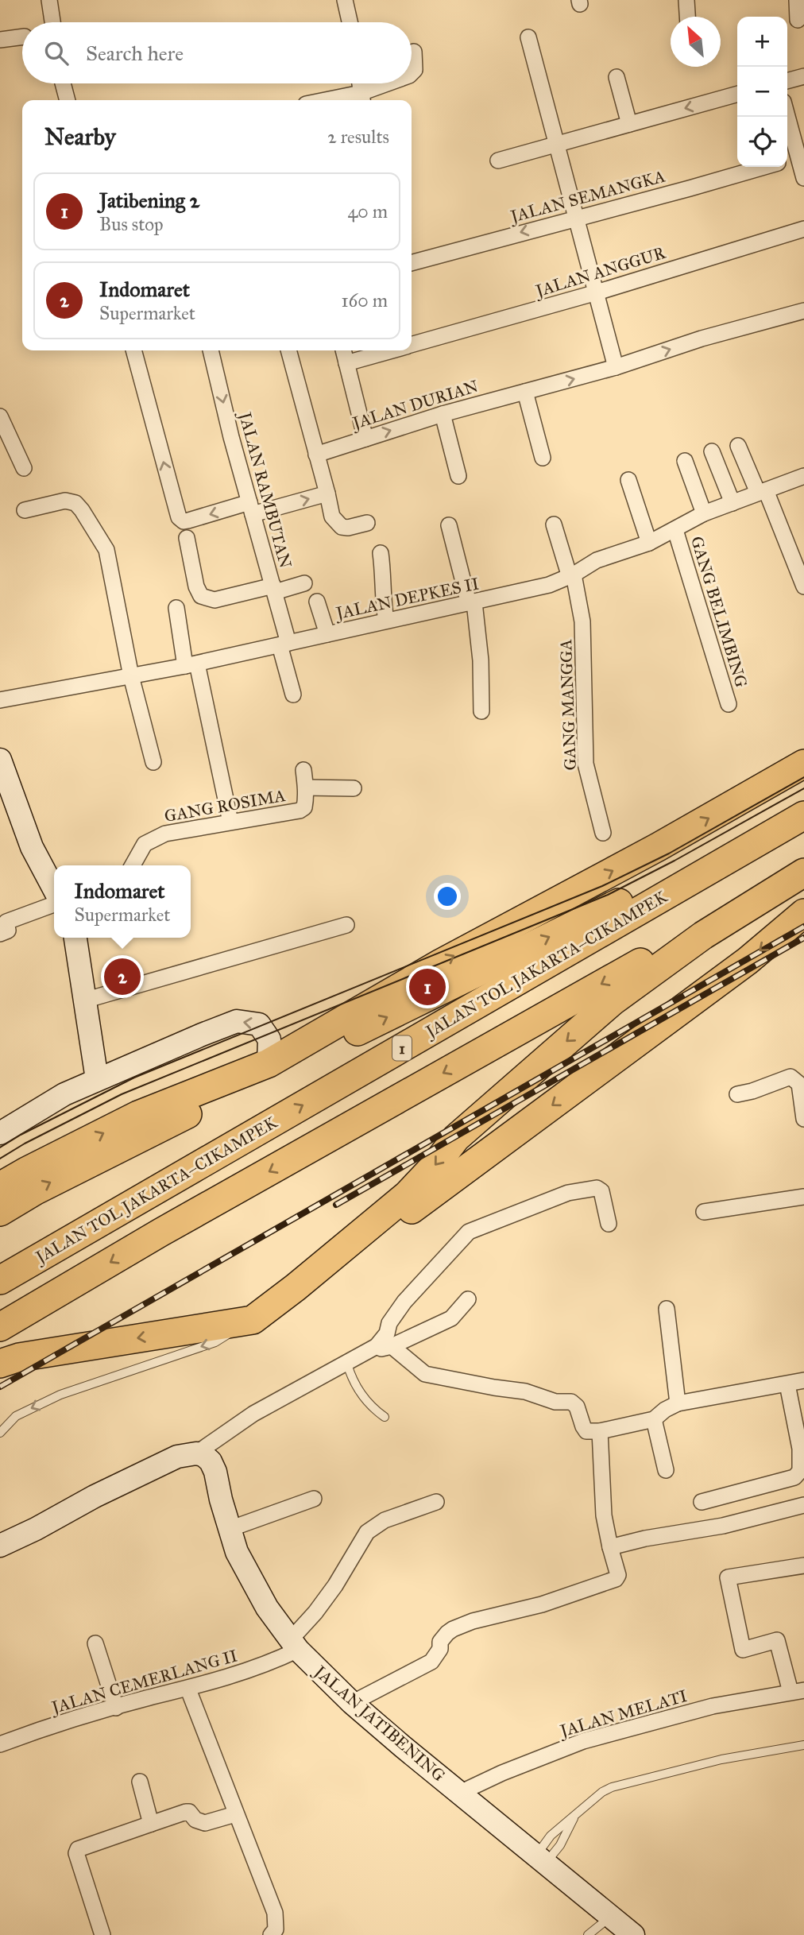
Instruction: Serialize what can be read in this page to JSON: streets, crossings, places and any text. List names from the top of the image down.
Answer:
{
  "streets": {
    "highway": ["JALAN TOL JAKARTA–CIKAMPEK", "1"],
    "main road": ["JALAN JATIBENING"],
    "street": [
      "JALAN SEMANGKA",
      "JALAN ANGGUR",
      "JALAN DURIAN",
      "JALAN RAMBUTAN",
      "JALAN DEPKES II",
      "GANG BELIMBING",
      "GANG MANGGA",
      "GANG ROSIMA",
      "JALAN CEMERLANG II",
      "JALAN MELATI"
    ]
  },
  "crossings": [
    ["JALAN RAMBUTAN", "JALAN DEPKES II"],
    ["JALAN DEPKES II", "GANG BELIMBING"],
    ["JALAN DEPKES II", "GANG MANGGA"],
    ["JALAN CEMERLANG II", "JALAN JATIBENING"],
    ["JALAN MELATI", "JALAN JATIBENING"]
  ],
  "one_way": ["JALAN DURIAN"],
  "north": "top left",
  "page": {
    "map_buttons": ["+", "−"],
    "search": "Search here",
    "heading": ["Nearby", "2 results"],
    "list": [
      {
        "mark": "1",
        "name": "Jatibening 2",
        "note": "Bus stop",
        "value": "40 m"
      },
      {
        "mark": "2",
        "name": "Indomaret",
        "note": "Supermarket",
        "value": "160 m"
      }
    ],
    "popup": ["Indomaret", "Supermarket"],
    "pins": ["2", "1"]
  }
}
